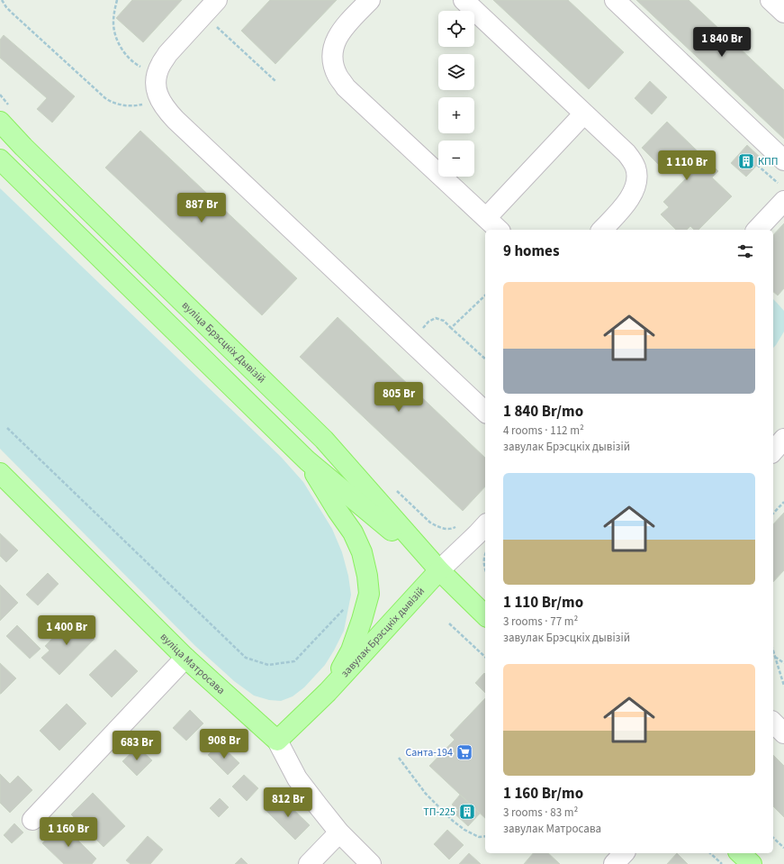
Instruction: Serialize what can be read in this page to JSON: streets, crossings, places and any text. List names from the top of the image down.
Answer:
{
  "streets": {
    "main road": ["вуліца Брэсцкіх Дывізій", "завулак Брэсцкіх дывізій", "вуліца Матросава"]
  },
  "crossings": [
    ["вуліца Брэсцкіх Дывізій", "завулак Брэсцкіх дывізій"],
    ["завулак Брэсцкіх дывізій", "вуліца Матросава"]
  ],
  "places": {
    "building": ["КПП", "ТП-225"],
    "supermarket": ["Санта-194"]
  },
  "page": {
    "map_buttons": ["+", "−"],
    "price": [
      "1 840 Br",
      "1 110 Br",
      "887 Br",
      "805 Br",
      "1 400 Br",
      "908 Br",
      "683 Br",
      "812 Br",
      "1 160 Br"
    ],
    "heading": "9 homes",
    "list": [
      {
        "name": "1 840 Br/mo",
        "note": "4 rooms · 112 m² · завулак Брэсцкіх дывізій"
      },
      {
        "name": "1 110 Br/mo",
        "note": "3 rooms · 77 m² · завулак Брэсцкіх дывізій"
      },
      {
        "name": "1 160 Br/mo",
        "note": "3 rooms · 83 m² · завулак Матросава"
      }
    ]
  }
}
